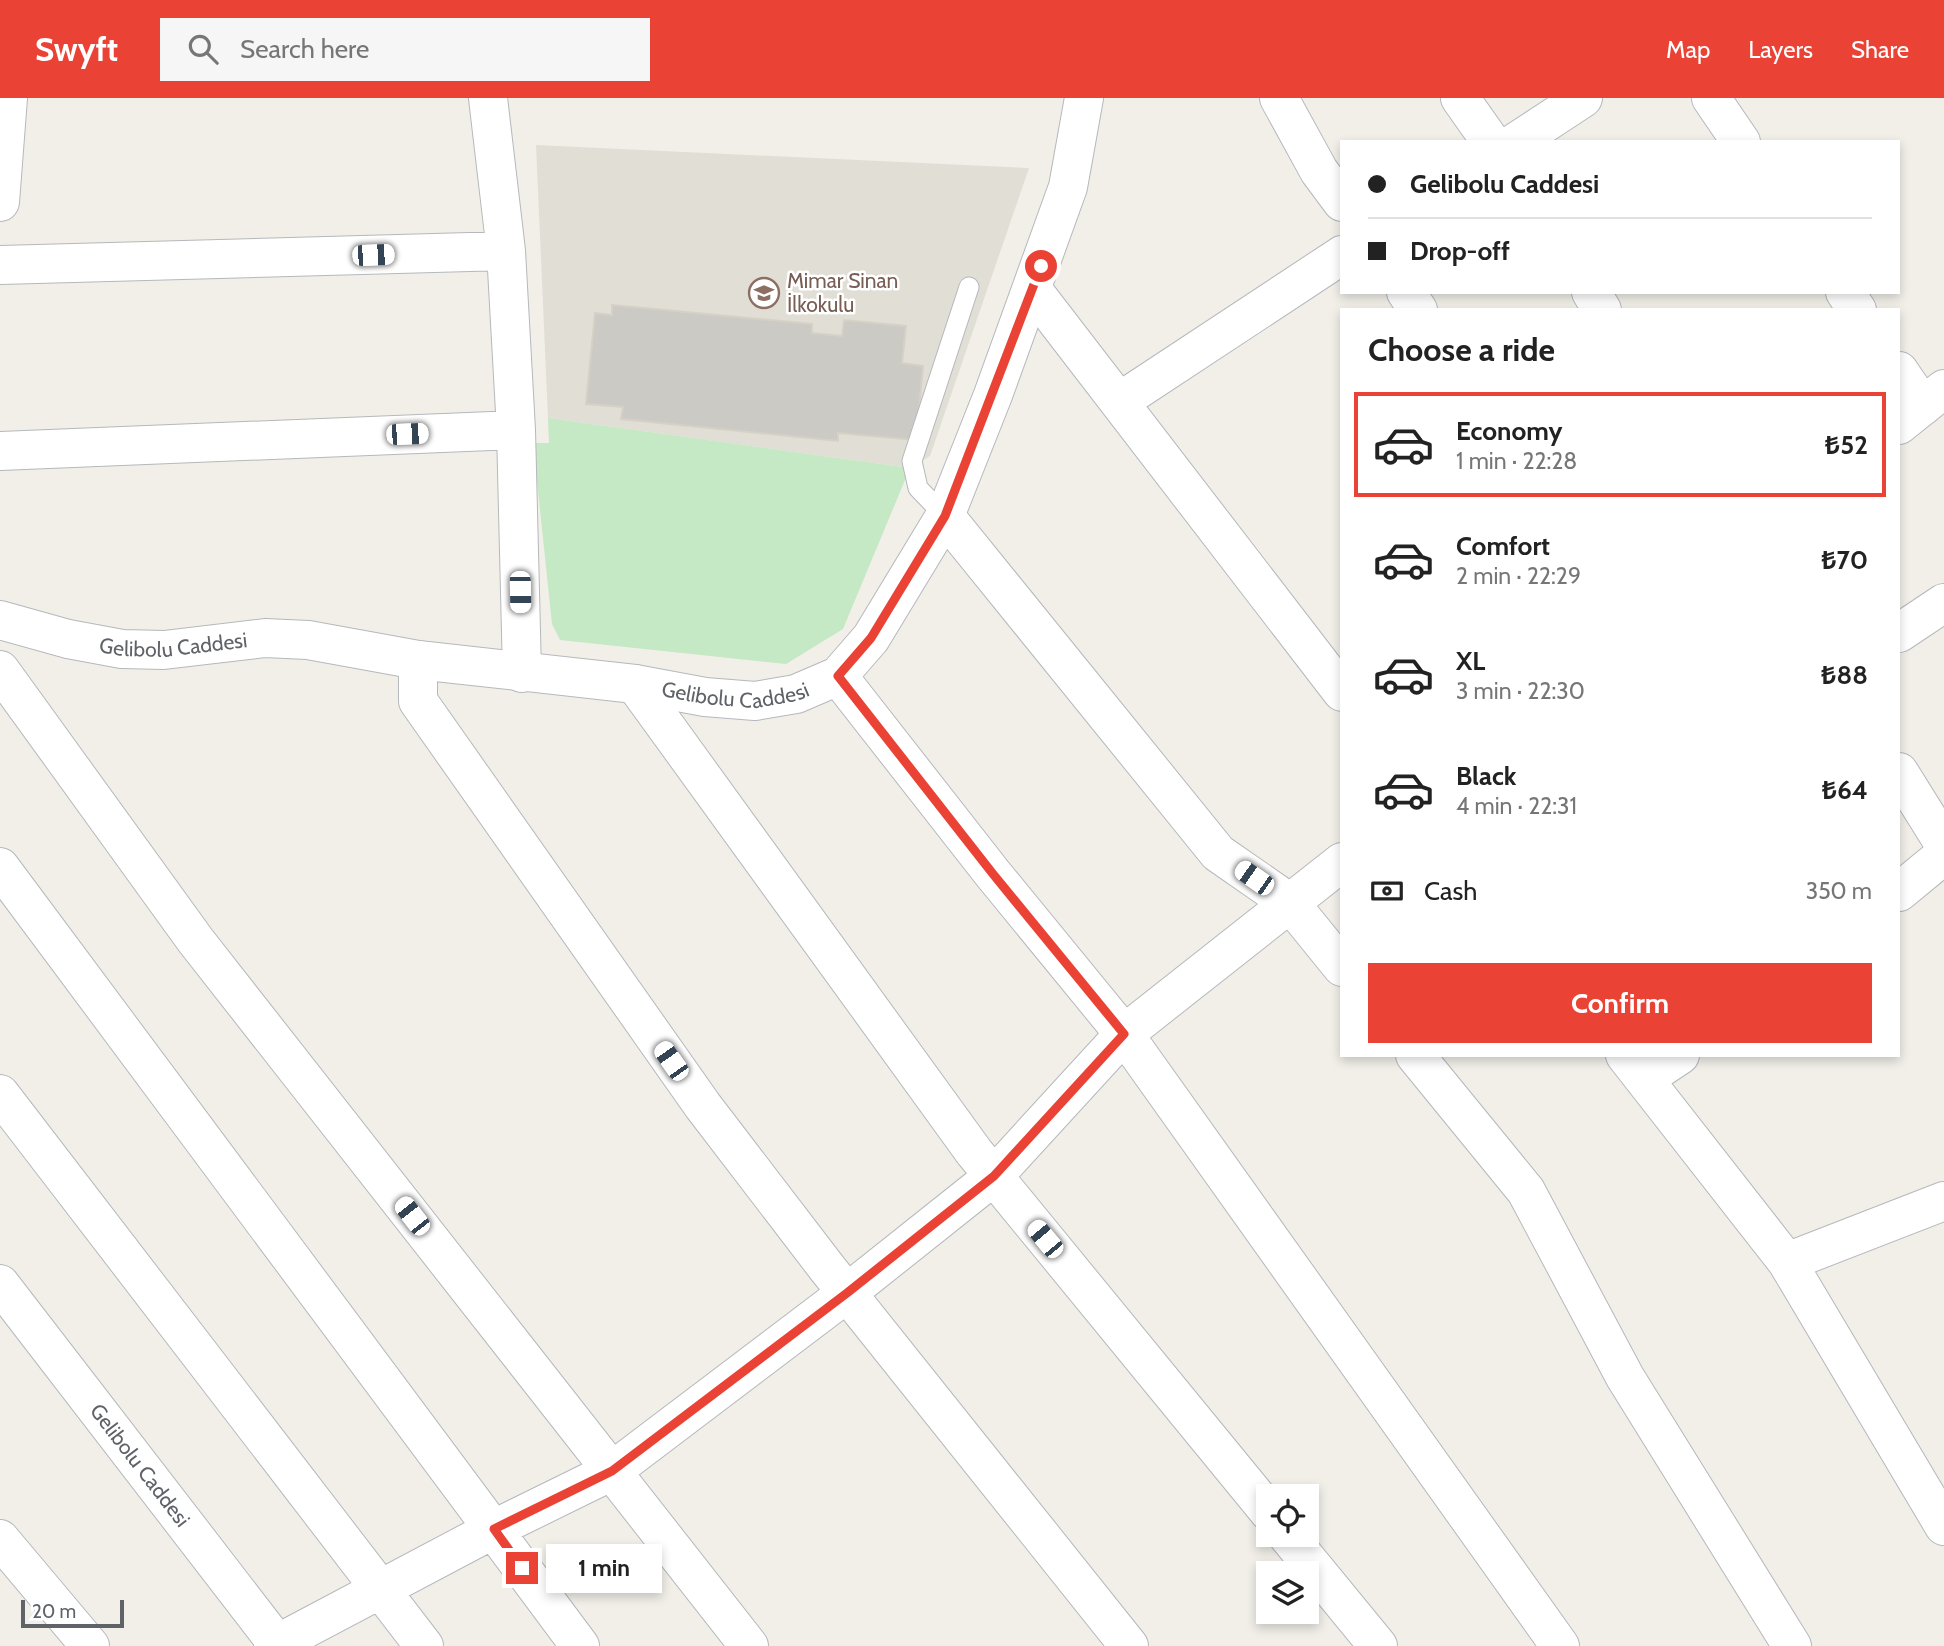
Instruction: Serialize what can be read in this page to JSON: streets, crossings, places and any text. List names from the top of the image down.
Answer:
{
  "streets": {
    "street": ["Gelibolu Caddesi"]
  },
  "places": {
    "school or university": ["Mimar Sinan İlkokulu"]
  },
  "scale_bar": "20 m",
  "page": {
    "header": "Swyft",
    "search": "Search here",
    "nav": ["Map", "Layers", "Share"],
    "banner": ["Gelibolu Caddesi", "Drop-off"],
    "heading": "Choose a ride",
    "list": [
      {
        "name": "Economy",
        "note": "1 min · 22:28",
        "value": "₺52"
      },
      {
        "name": "Comfort",
        "note": "2 min · 22:29",
        "value": "₺70"
      },
      {
        "name": "XL",
        "note": "3 min · 22:30",
        "value": "₺88"
      },
      {
        "name": "Black",
        "note": "4 min · 22:31",
        "value": "₺64"
      }
    ],
    "pay": ["Cash", "350 m"],
    "buttons": "Confirm",
    "bubble": "1 min",
    "scale": "20 m"
  }
}
